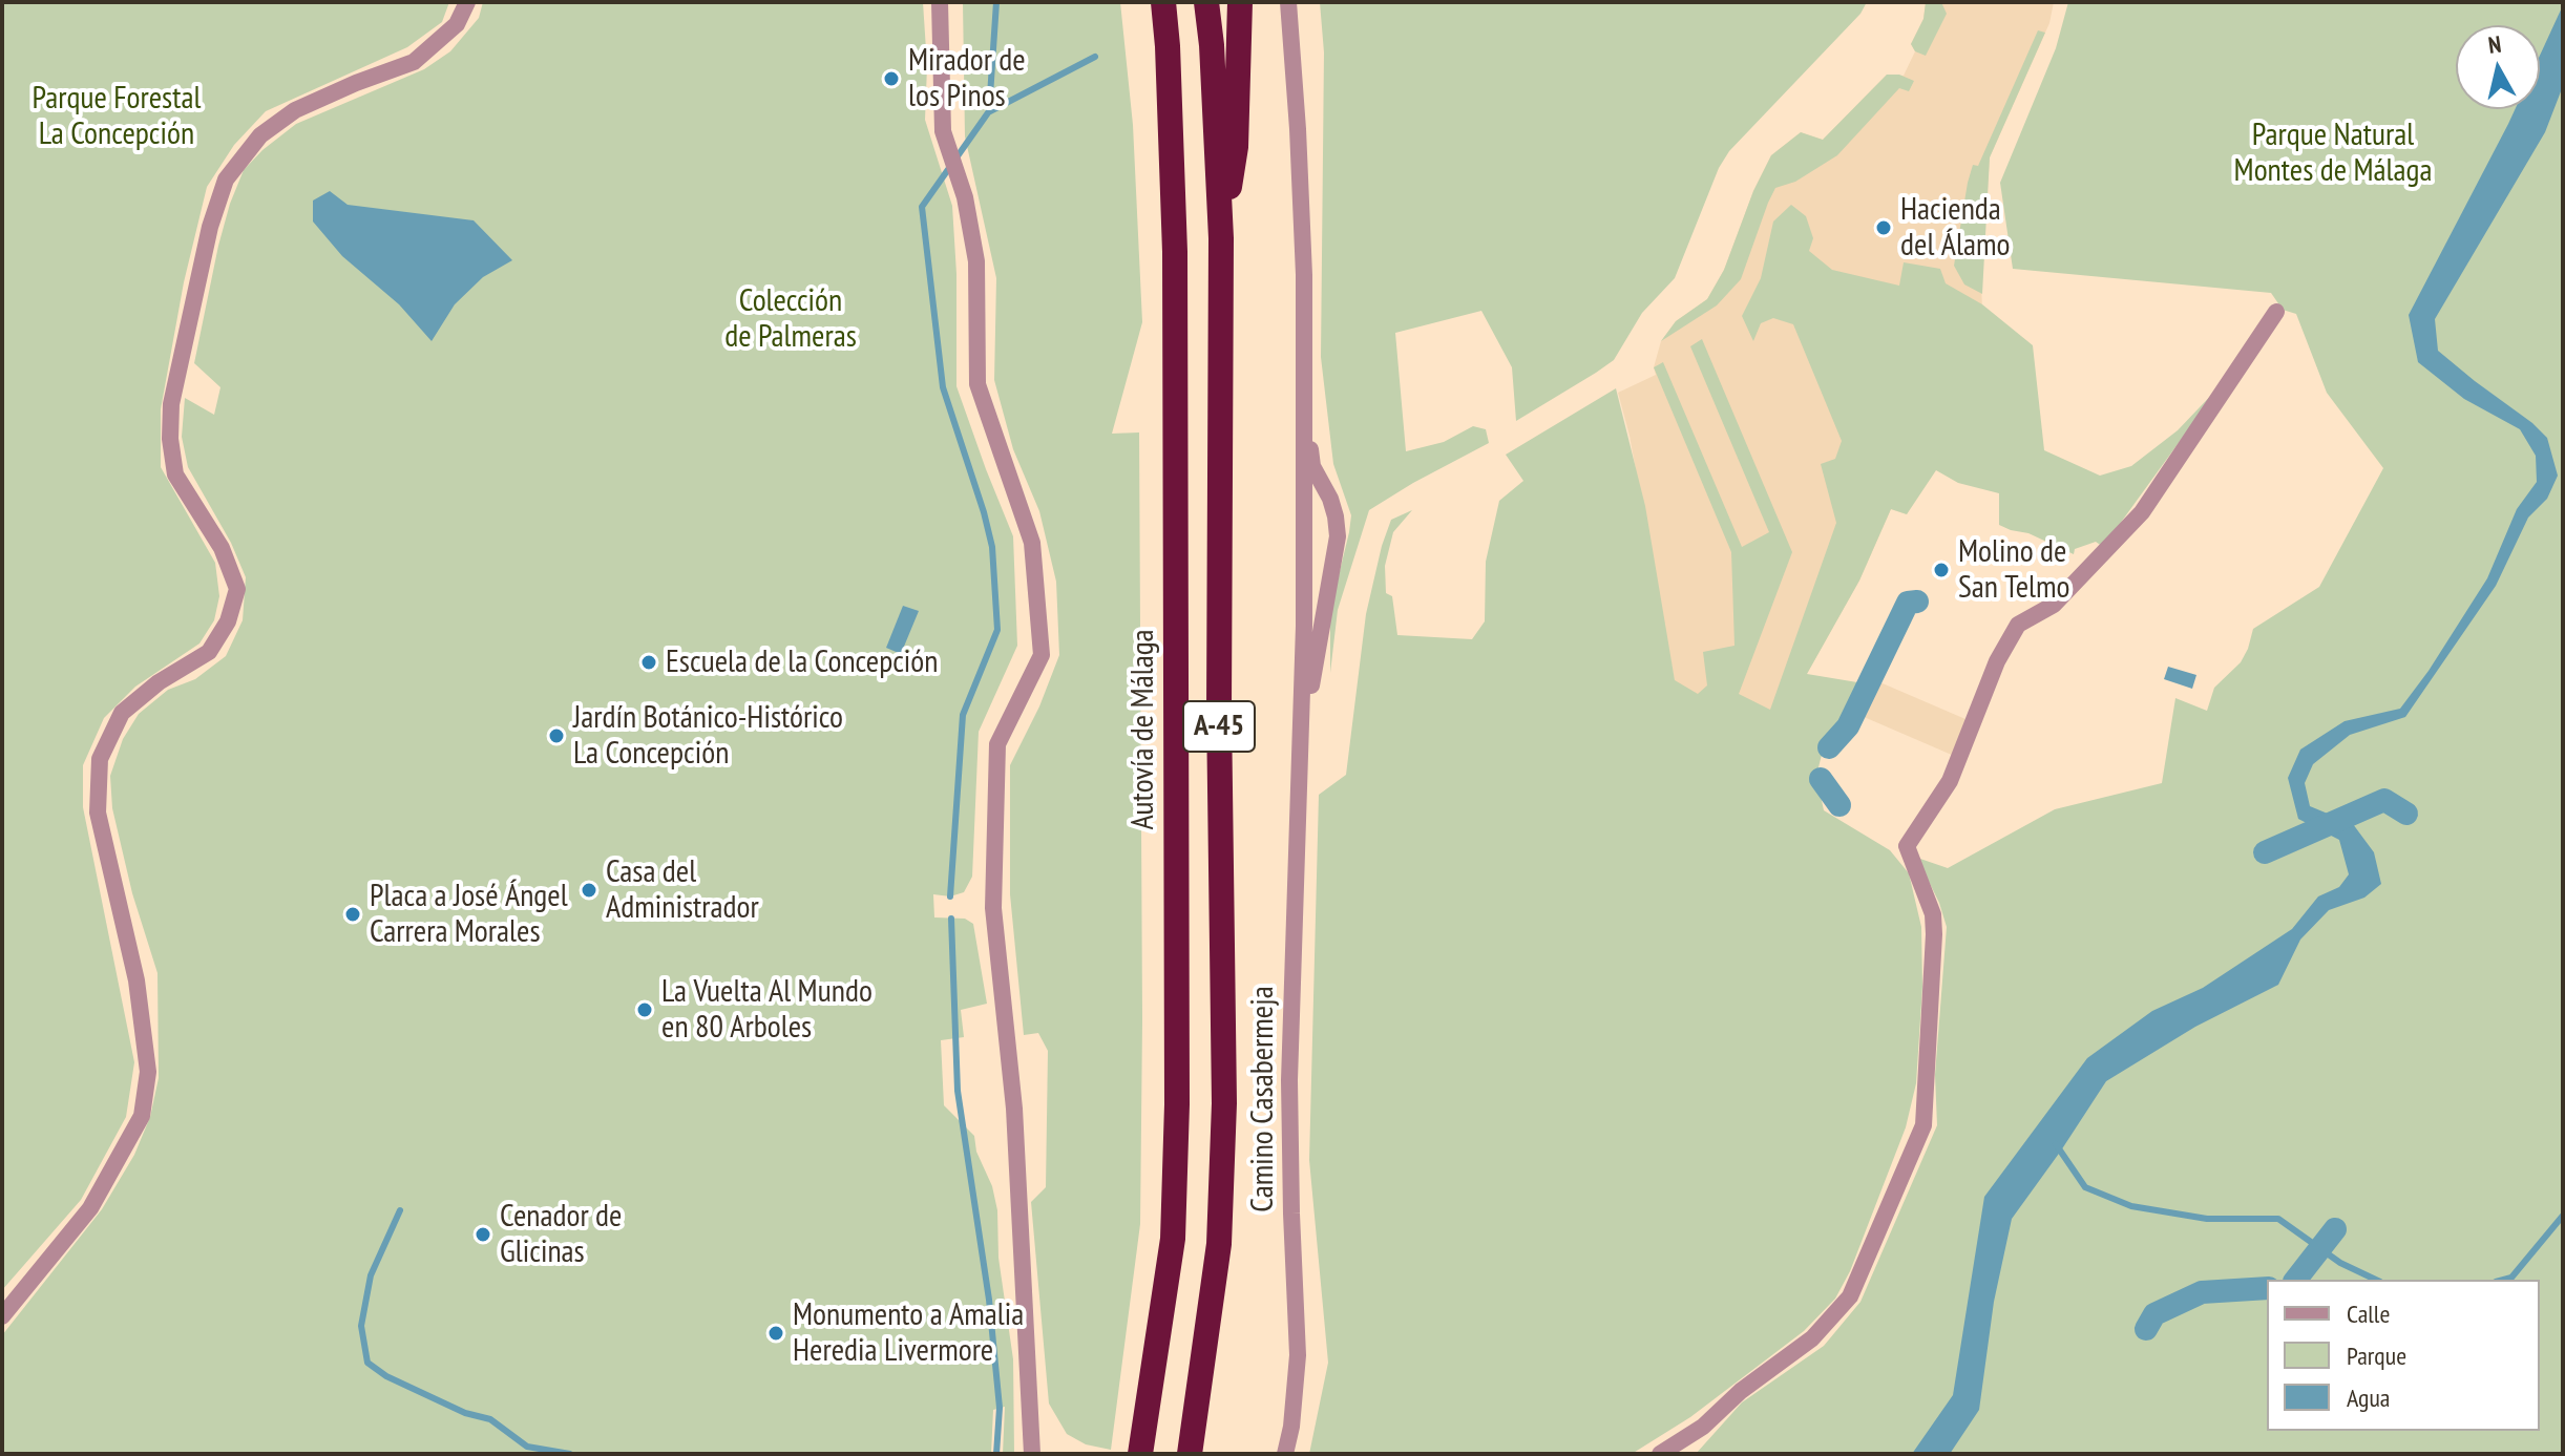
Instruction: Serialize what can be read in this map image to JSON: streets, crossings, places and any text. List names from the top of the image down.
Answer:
{
  "streets": {
    "highway": ["A-45", "Autovía de Málaga"],
    "street": ["Camino Casabermeja"]
  },
  "parks": ["Parque Forestal La Concepción", "Parque Natural Montes de Málaga", "Colección de Palmeras"],
  "places": [
    "Mirador de los Pinos",
    "Hacienda del Álamo",
    "Molino de San Telmo",
    "Escuela de la Concepción",
    "Jardín Botánico-Histórico La Concepción",
    "Casa del Administrador",
    "Placa a José Ángel Carrera Morales",
    "La Vuelta Al Mundo en 80 Arboles",
    "Cenador de Glicinas",
    "Monumento a Amalia Heredia Livermore"
  ],
  "legend": ["Calle", "Parque", "Agua"],
  "north": "top"
}
